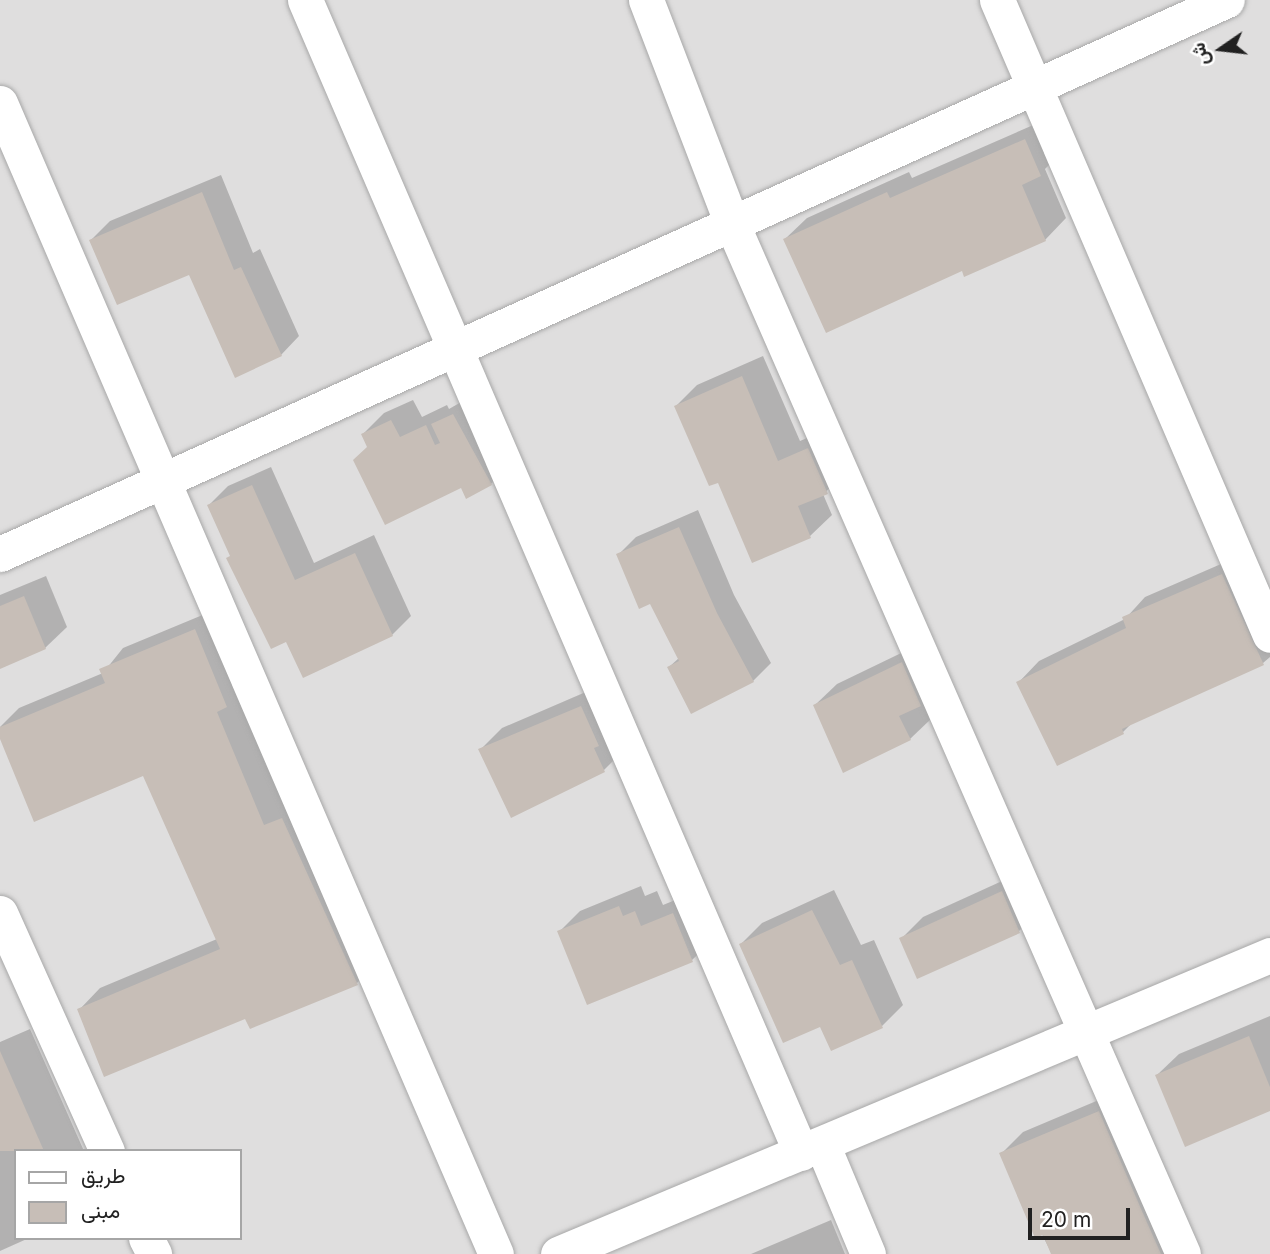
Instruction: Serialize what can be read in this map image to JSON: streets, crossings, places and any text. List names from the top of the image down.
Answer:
{
  "legend": ["طريق", "مبنى"],
  "scale_bar": "20 m",
  "north": "left"
}
